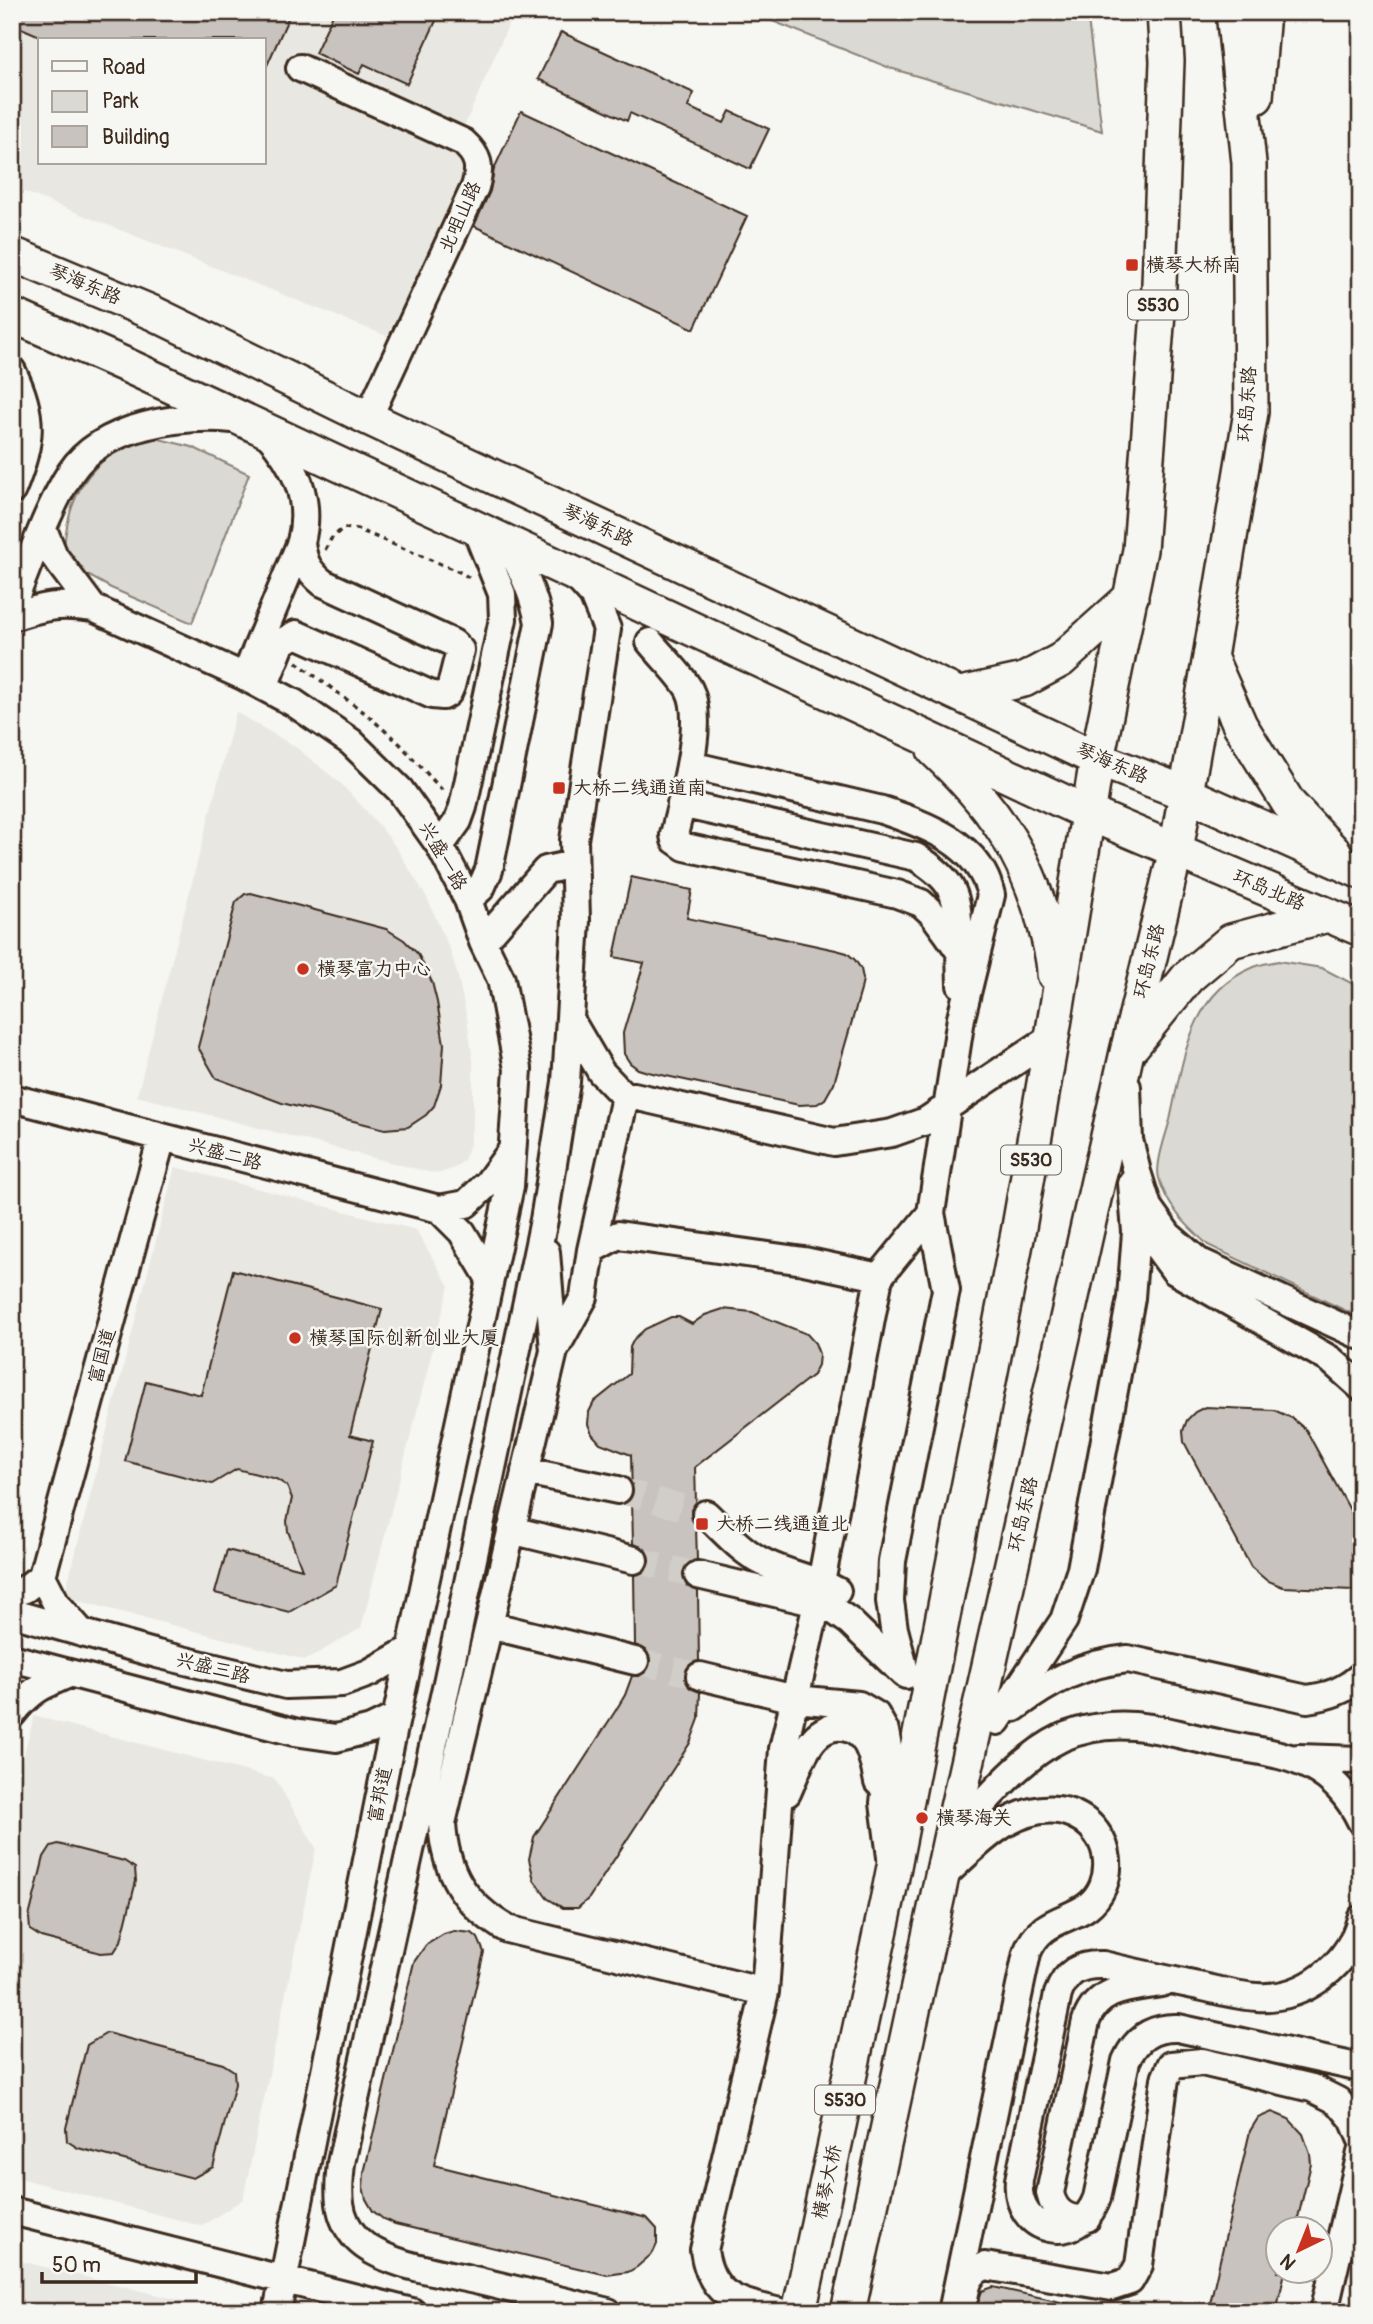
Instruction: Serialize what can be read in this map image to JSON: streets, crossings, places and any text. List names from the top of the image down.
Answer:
{
  "streets": {
    "main road": [
      "琴海东路",
      "S530",
      "环岛东路",
      "环岛北路",
      "横琴大桥"
    ],
    "street": [
      "北咀山路",
      "兴盛一路",
      "兴盛二路",
      "富国道",
      "兴盛三路",
      "富邦道"
    ]
  },
  "crossings": [
    ["北咀山路", "琴海东路"],
    ["琴海东路", "S530"],
    ["琴海东路", "环岛东路"],
    ["S530", "环岛东路"],
    ["S530", "横琴大桥"],
    ["环岛东路", "环岛北路"],
    ["兴盛一路", "富邦道"],
    ["兴盛二路", "富国道"],
    ["兴盛三路", "富邦道"]
  ],
  "places": {
    "transit": ["横琴大桥南", "大桥二线通道南", "大桥二线通道北"],
    "other": ["橫琴富力中心", "横琴国际创新创业大厦", "横琴海关"]
  },
  "legend": ["Road", "Park", "Building"],
  "scale_bar": "50 m",
  "north": "bottom left"
}
